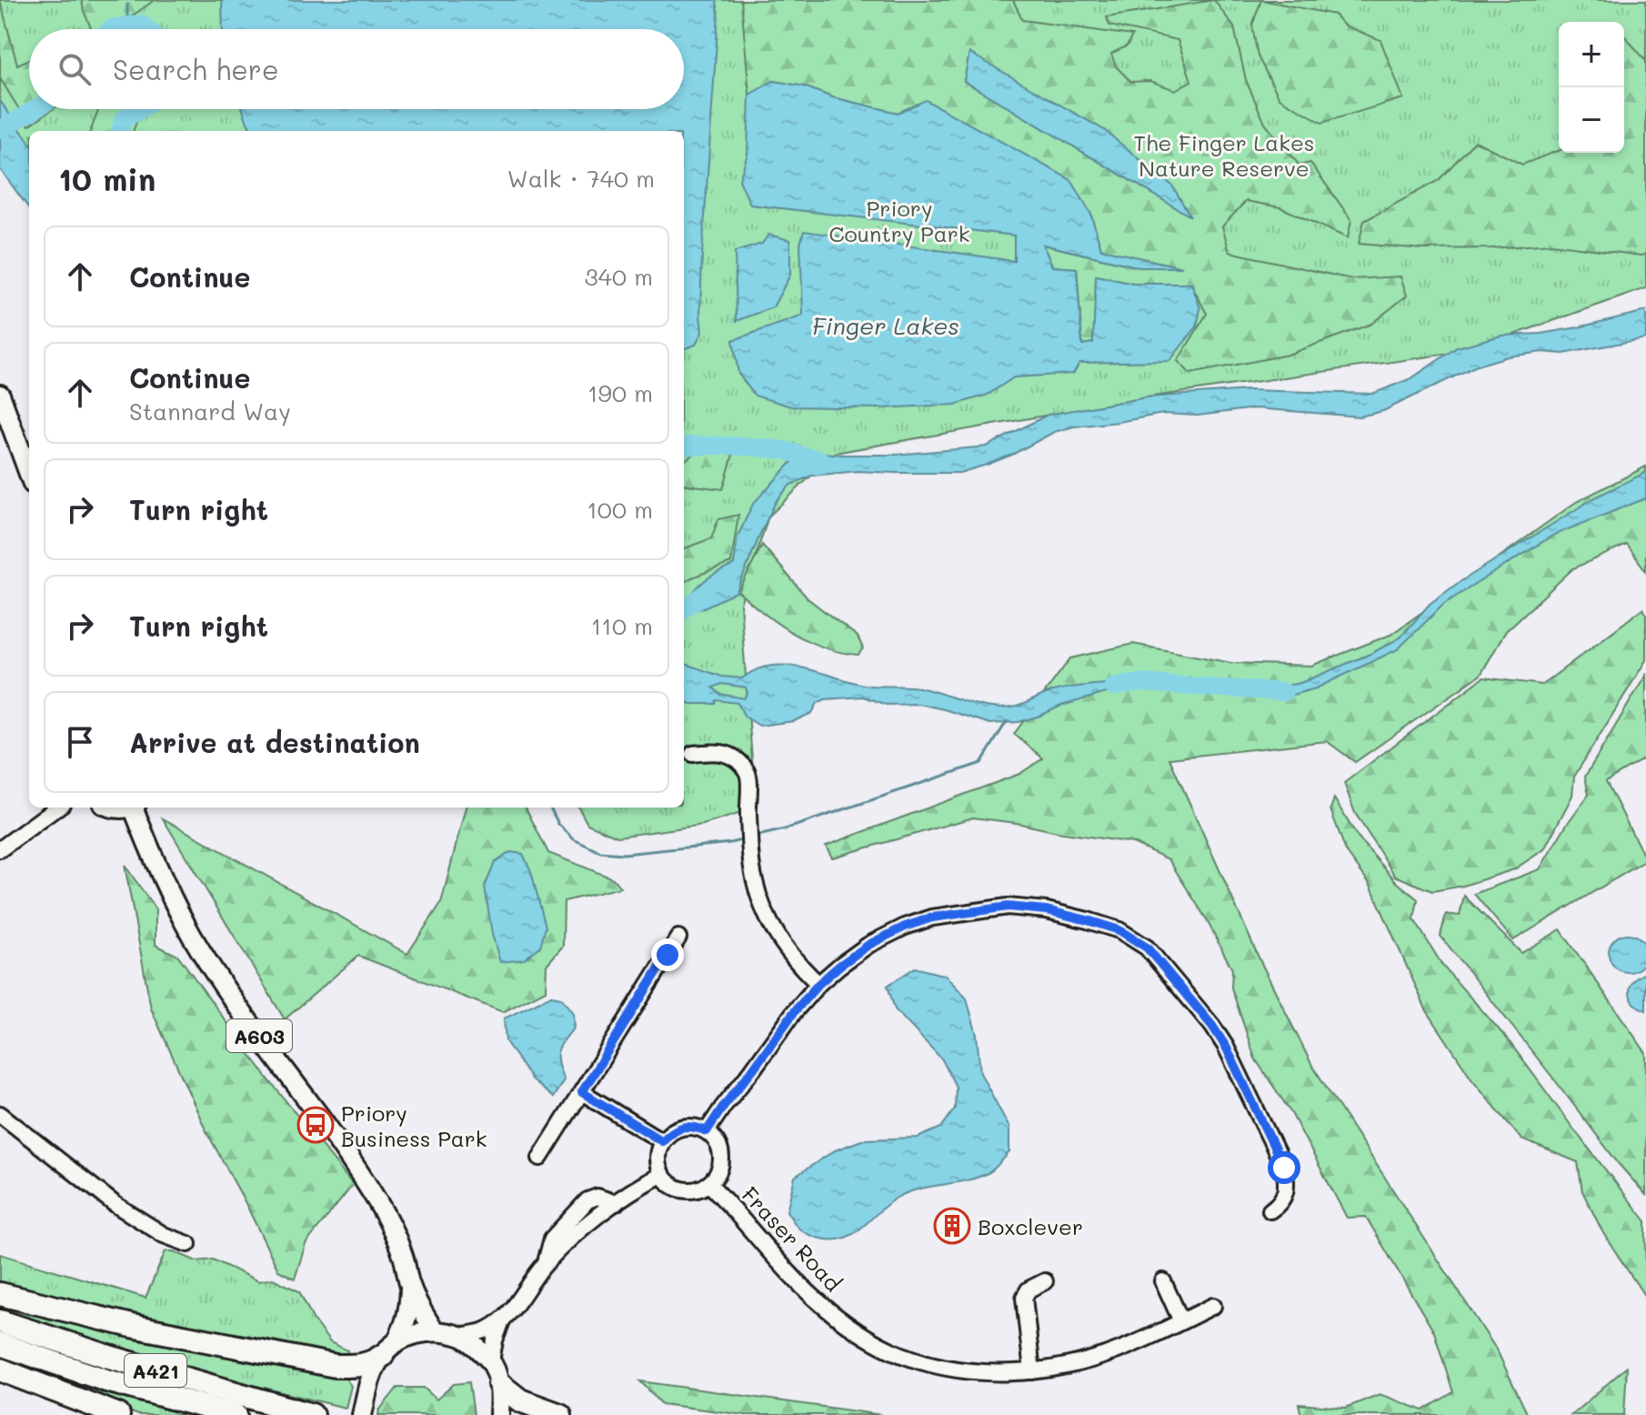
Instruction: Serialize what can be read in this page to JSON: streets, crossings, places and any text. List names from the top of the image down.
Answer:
{
  "streets": {
    "highway": ["A421"],
    "main road": ["A603"],
    "street": ["Fraser Road"]
  },
  "water": ["Finger Lakes"],
  "parks": ["The Finger Lakes Nature Reserve", "Priory Country Park"],
  "places": {
    "bus stop": ["Priory Business Park"],
    "building": ["Boxclever"]
  },
  "page": {
    "map_buttons": ["+", "−"],
    "search": "Search here",
    "heading": ["10 min", "Walk · 740 m"],
    "list": [
      ["Continue", "340 m"],
      ["Continue", "Stannard Way", "190 m"],
      ["Turn right", "100 m"],
      ["Turn right", "110 m"],
      "Arrive at destination"
    ]
  }
}
